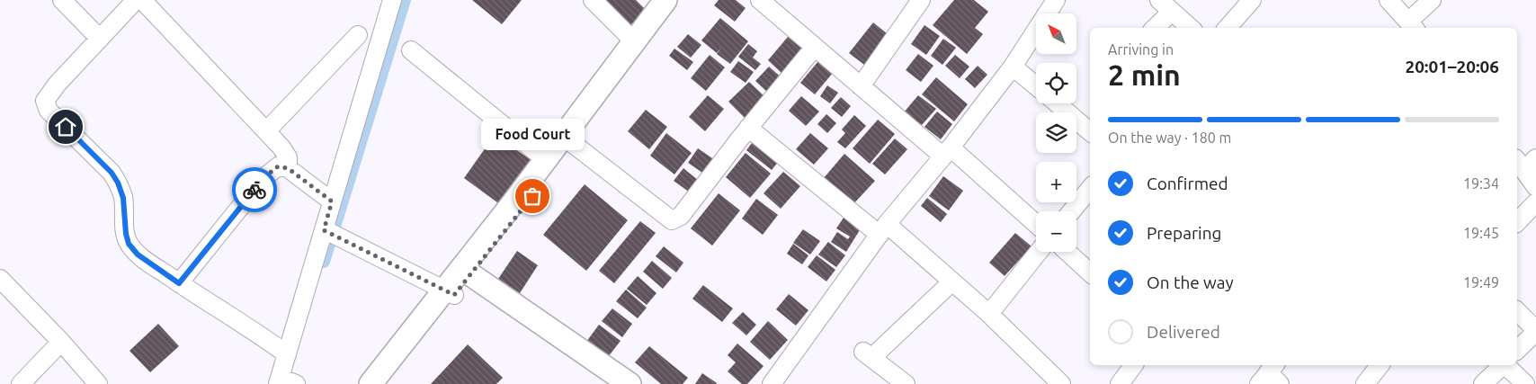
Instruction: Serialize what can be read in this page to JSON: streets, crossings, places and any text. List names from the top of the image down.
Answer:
{
  "places": ["Food Court"],
  "north": "top left",
  "page": {
    "map_buttons": ["+", "−"],
    "heading": ["2 min", "Arriving in", "20:01–20:06"],
    "bar": "On the way · 180 m",
    "bubble": "Food Court",
    "list": [
      ["Confirmed", "19:34"],
      ["Preparing", "19:45"],
      ["On the way", "19:49"],
      "Delivered"
    ]
  }
}
